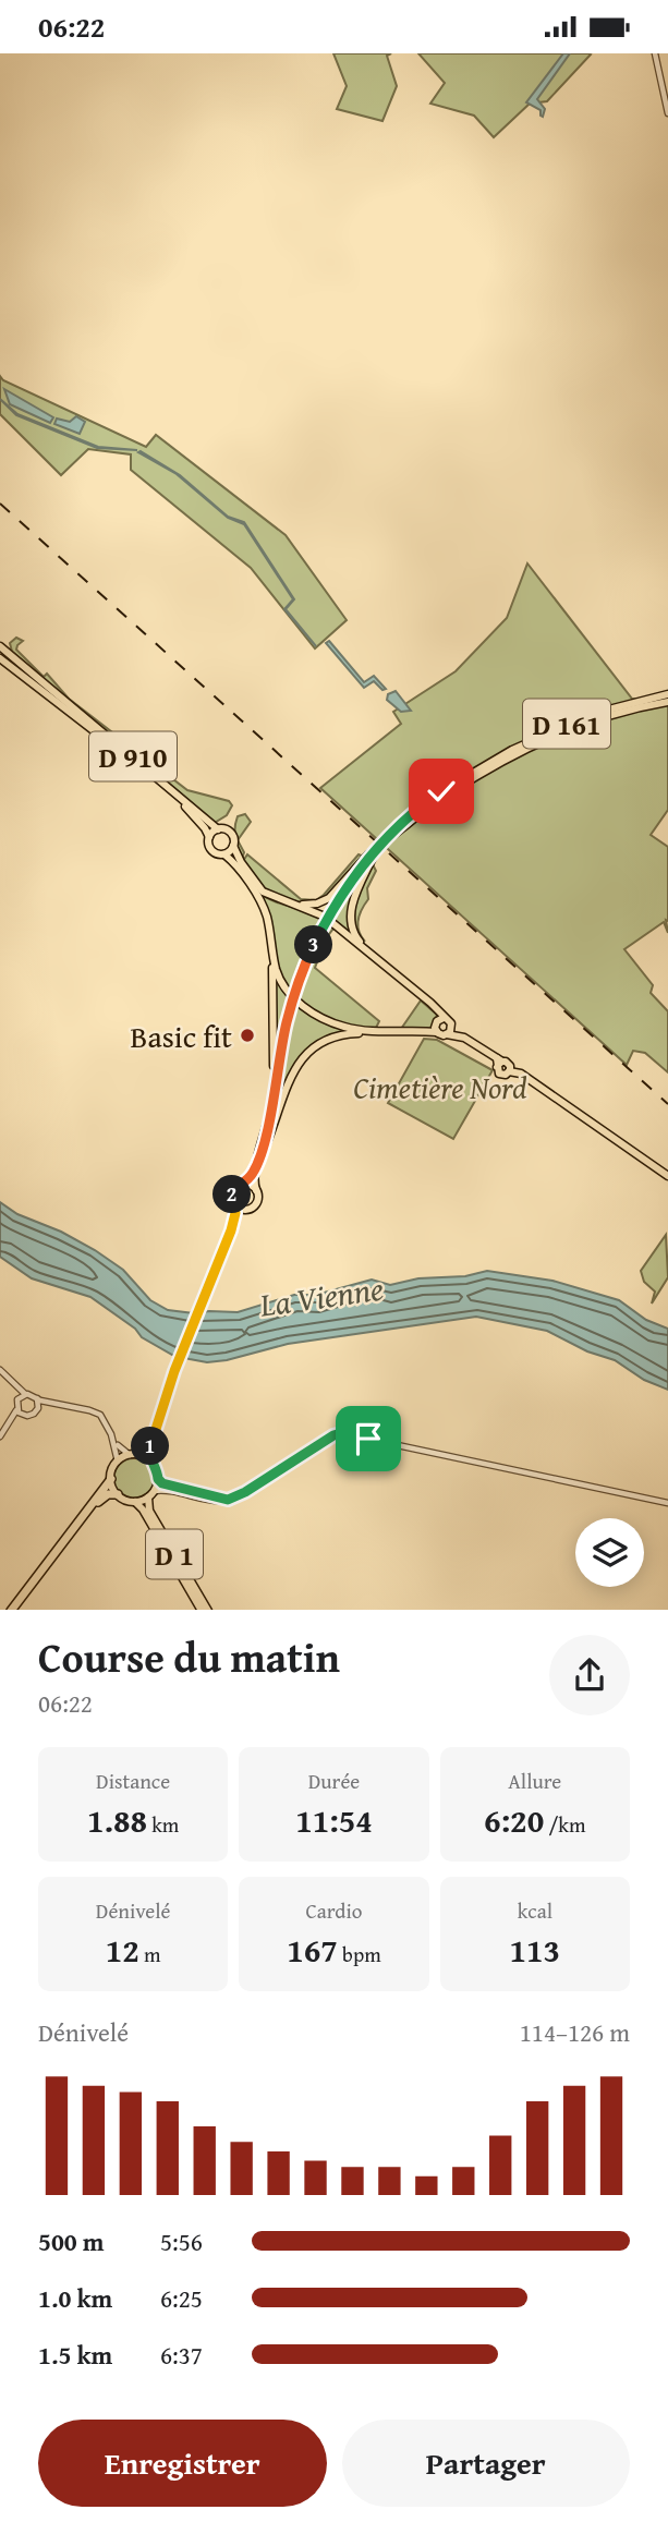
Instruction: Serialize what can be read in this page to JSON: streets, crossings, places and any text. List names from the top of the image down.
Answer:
{
  "streets": {
    "main road": ["D 161", "D 910", "D 1"]
  },
  "water": ["La Vienne"],
  "parks": ["Cimetière Nord"],
  "places": ["Basic fit"],
  "page": {
    "status": "06:22",
    "pins": ["3", "2", "1"],
    "heading": ["Course du matin", "06:22"],
    "stats": [
      ["Distance", "1.88 km"],
      ["Durée", "11:54"],
      ["Allure", "6:20 /km"],
      ["Dénivelé", "12 m"],
      ["Cardio", "167 bpm"],
      ["kcal", "113"]
    ],
    "chart": ["Dénivelé", "114–126 m"],
    "list": [
      {
        "name": "500 m",
        "note": "5:56"
      },
      {
        "name": "1.0 km",
        "note": "6:25"
      },
      {
        "name": "1.5 km",
        "note": "6:37"
      }
    ],
    "buttons": ["Enregistrer", "Partager"]
  }
}
